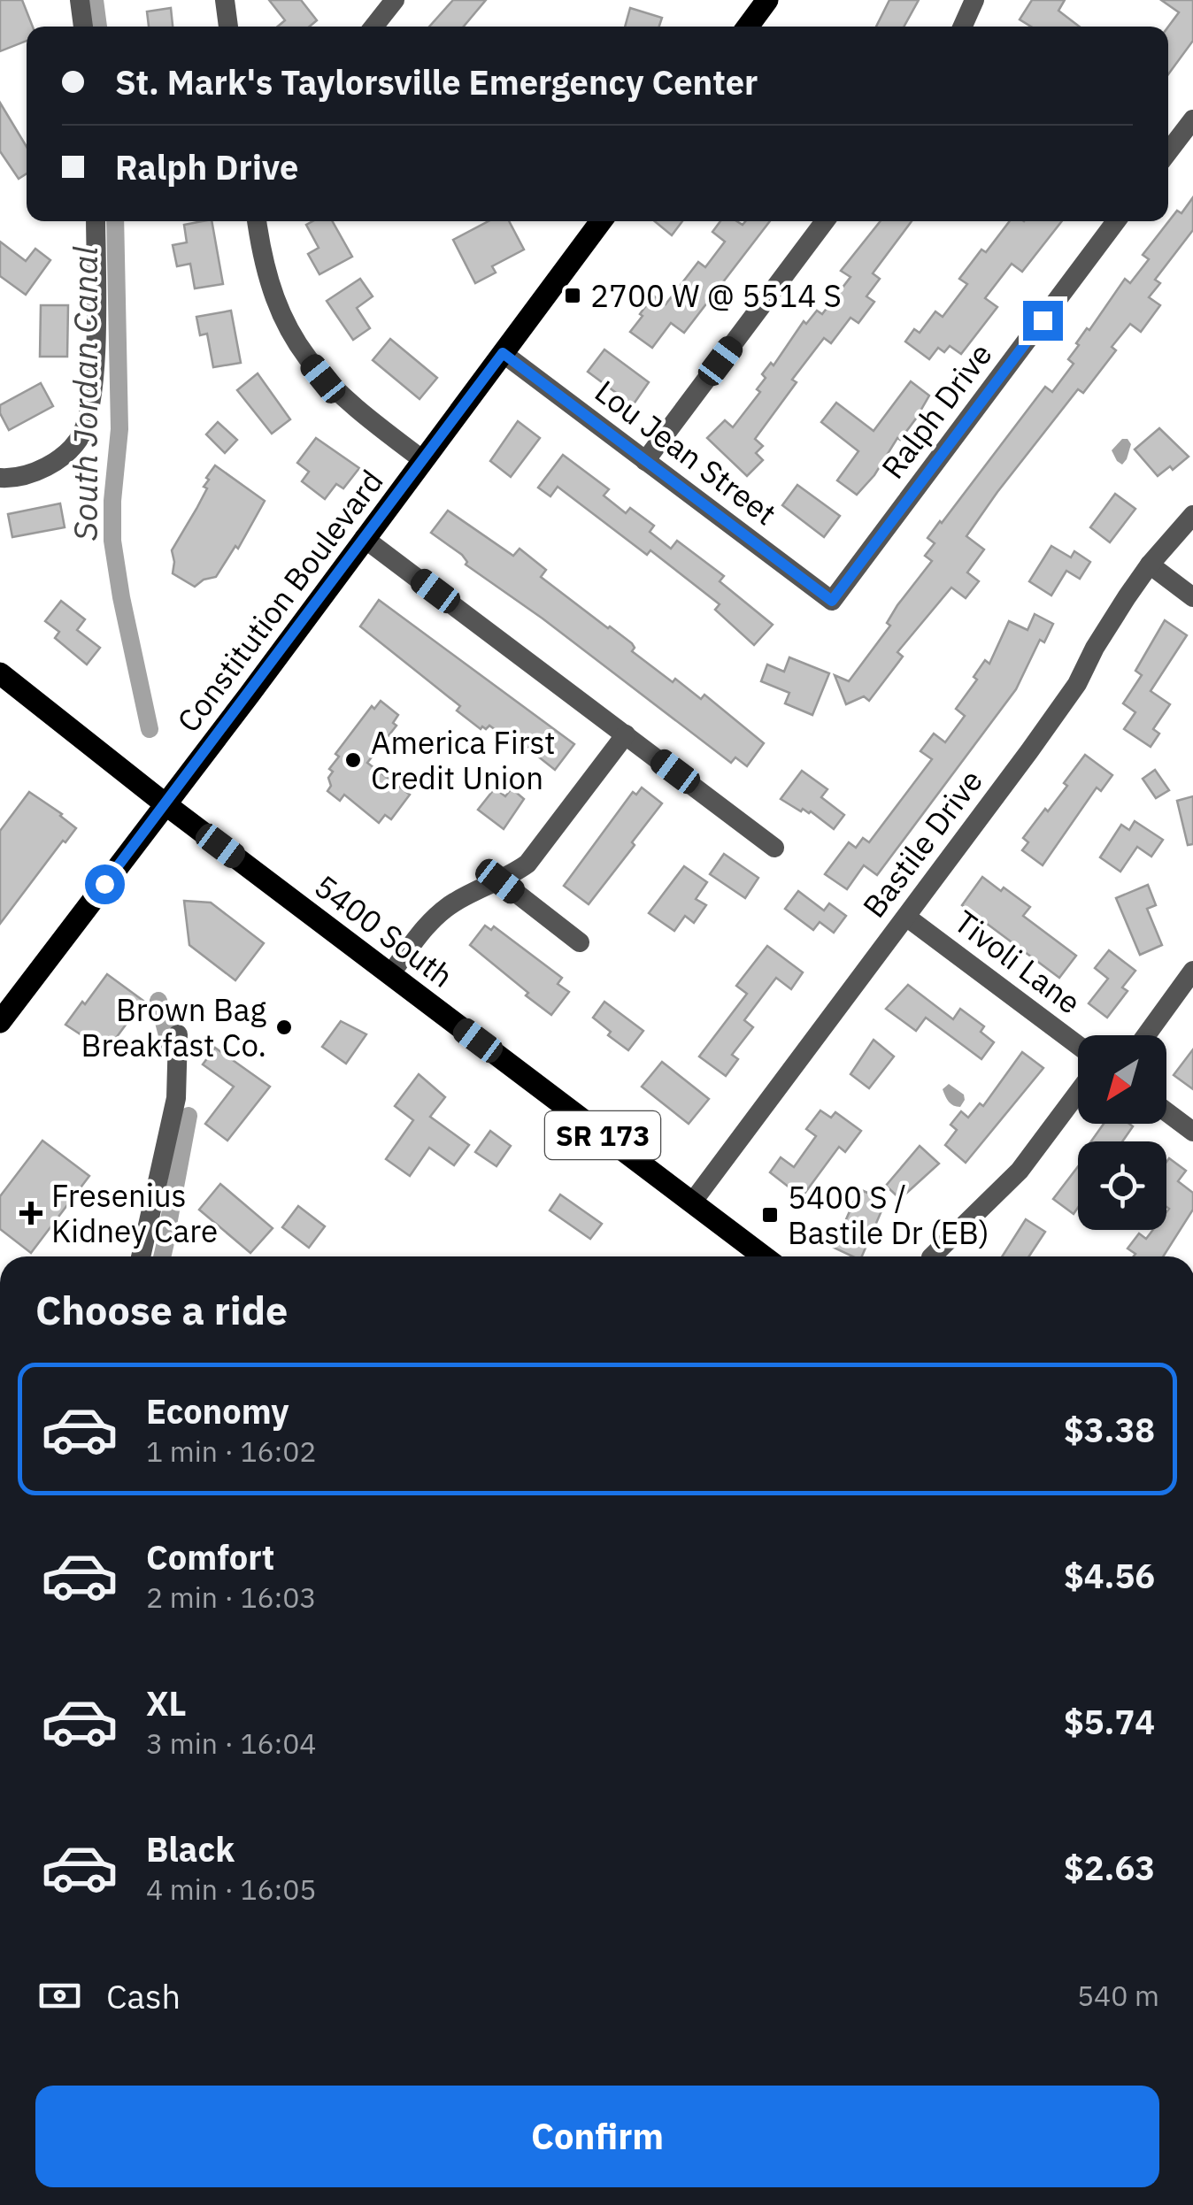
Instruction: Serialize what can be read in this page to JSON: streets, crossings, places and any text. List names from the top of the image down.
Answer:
{
  "streets": {
    "main road": ["Constitution Boulevard", "5400 South", "SR 173"],
    "street": [
      "Ralph Drive",
      "Lou Jean Street",
      "Bastile Drive",
      "Tivoli Lane"
    ]
  },
  "crossings": [
    ["Ralph Drive", "Lou Jean Street"],
    ["Lou Jean Street", "Constitution Boulevard"],
    ["Constitution Boulevard", "5400 South"],
    ["Bastile Drive", "5400 South"],
    ["Bastile Drive", "Tivoli Lane"]
  ],
  "water": ["South Jordan Canal"],
  "places": {
    "transit": ["2700 W @ 5514 S", "5400 S / Bastile Dr (EB)"],
    "other": ["America First Credit Union", "Brown Bag Breakfast Co."],
    "health": ["Fresenius Kidney Care"]
  },
  "north": "bottom left",
  "page": {
    "banner": ["St. Mark's Taylorsville Emergency Center", "Ralph Drive"],
    "heading": "Choose a ride",
    "list": [
      {
        "name": "Economy",
        "note": "1 min · 16:02",
        "value": "$3.38"
      },
      {
        "name": "Comfort",
        "note": "2 min · 16:03",
        "value": "$4.56"
      },
      {
        "name": "XL",
        "note": "3 min · 16:04",
        "value": "$5.74"
      },
      {
        "name": "Black",
        "note": "4 min · 16:05",
        "value": "$2.63"
      }
    ],
    "pay": ["Cash", "540 m"],
    "buttons": "Confirm"
  }
}
